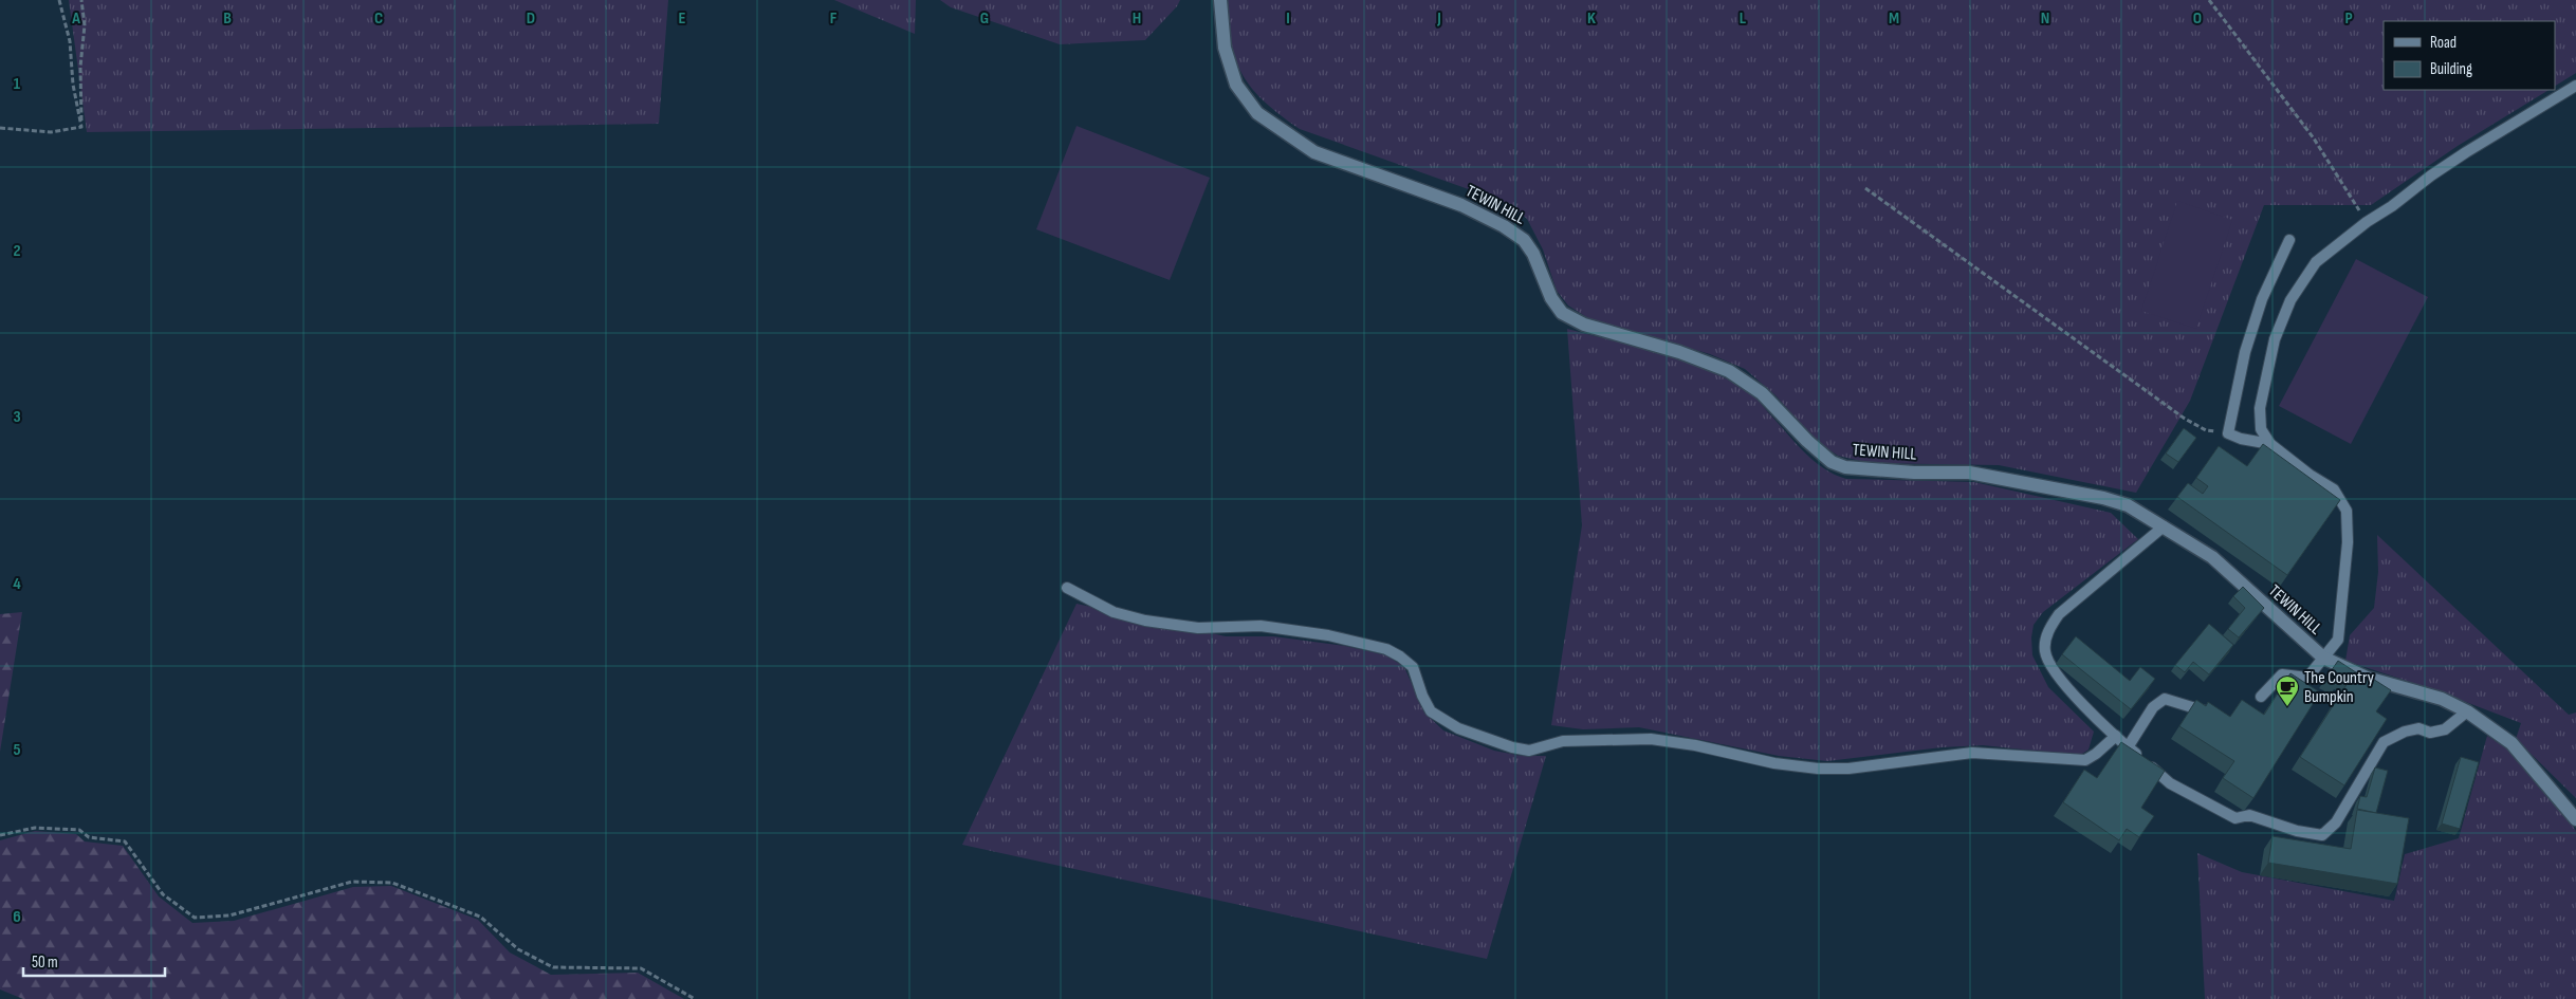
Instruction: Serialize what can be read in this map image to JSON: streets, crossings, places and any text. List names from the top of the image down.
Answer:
{
  "streets": {
    "street": ["TEWIN HILL"]
  },
  "places": {
    "cafe": ["The Country Bumpkin"]
  },
  "legend": ["Road", "Building"],
  "scale_bar": "50 m",
  "grid": {
    "columns": [
      "A",
      "B",
      "C",
      "D",
      "E",
      "F",
      "G",
      "H",
      "I",
      "J",
      "K",
      "L",
      "M",
      "N",
      "O",
      "P"
    ],
    "rows": [
      "1",
      "2",
      "3",
      "4",
      "5",
      "6"
    ]
  }
}
